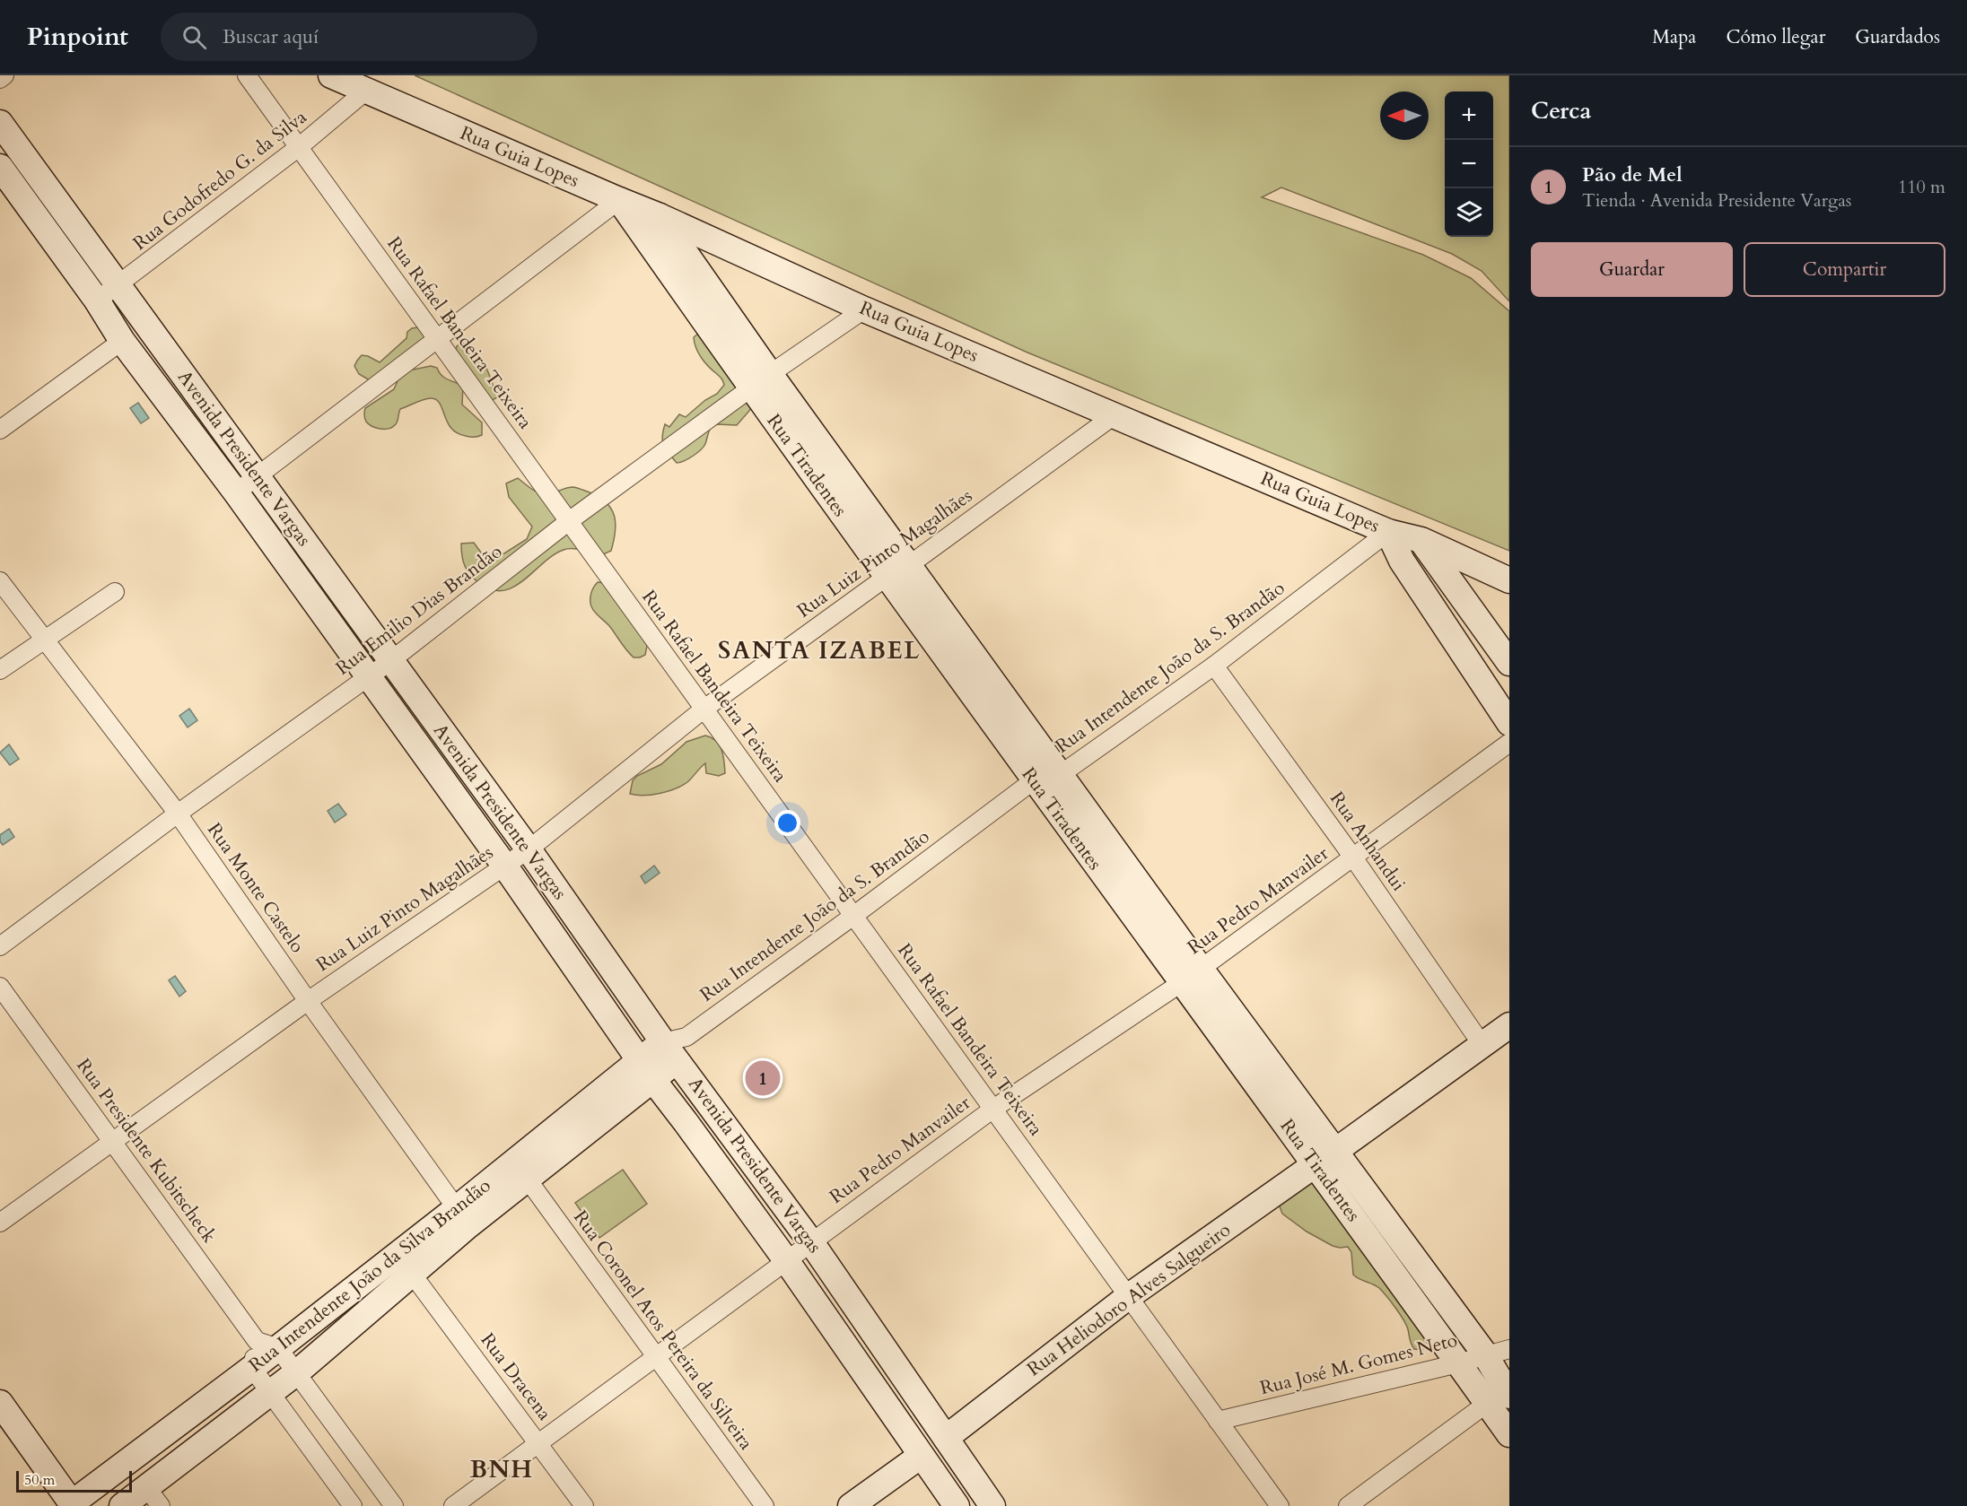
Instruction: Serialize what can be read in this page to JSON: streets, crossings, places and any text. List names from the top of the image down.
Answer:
{
  "streets": {
    "main road": [
      "Rua Guia Lopes",
      "Avenida Presidente Vargas",
      "Rua Tiradentes",
      "Rua Intendente João da Silva Brandão",
      "Rua Heliodoro Alves Salgueiro"
    ],
    "street": [
      "Rua Godofredo G. da Silva",
      "Rua Rafael Bandeira Teixeira",
      "Rua Luiz Pinto Magalhães",
      "Rua Emilio Dias Brandão",
      "Rua Intendente João da S. Brandão",
      "Rua Anhandui",
      "Rua Monte Castelo",
      "Rua Pedro Manvailer",
      "Rua Presidente Kubitscheck",
      "Rua Coronel Atos Pereira da Silveira",
      "Rua José M. Gomes Neto",
      "Rua Dracena"
    ]
  },
  "crossings": [
    ["Rua Guia Lopes", "Rua Godofredo G. da Silva"],
    ["Rua Guia Lopes", "Rua Tiradentes"],
    ["Rua Guia Lopes", "Rua Luiz Pinto Magalhães"],
    ["Rua Guia Lopes", "Rua Emilio Dias Brandão"],
    ["Rua Guia Lopes", "Rua Intendente João da S. Brandão"],
    ["Rua Godofredo G. da Silva", "Rua Rafael Bandeira Teixeira"],
    ["Rua Godofredo G. da Silva", "Avenida Presidente Vargas"],
    ["Rua Rafael Bandeira Teixeira", "Rua Luiz Pinto Magalhães"],
    ["Rua Rafael Bandeira Teixeira", "Rua Emilio Dias Brandão"],
    ["Rua Rafael Bandeira Teixeira", "Rua Intendente João da S. Brandão"],
    ["Rua Rafael Bandeira Teixeira", "Rua Pedro Manvailer"],
    ["Rua Rafael Bandeira Teixeira", "Rua Heliodoro Alves Salgueiro"],
    ["Rua Rafael Bandeira Teixeira", "Rua José M. Gomes Neto"],
    ["Avenida Presidente Vargas", "Rua Luiz Pinto Magalhães"],
    ["Avenida Presidente Vargas", "Rua Emilio Dias Brandão"],
    ["Avenida Presidente Vargas", "Rua Intendente João da S. Brandão"],
    ["Avenida Presidente Vargas", "Rua Pedro Manvailer"],
    ["Avenida Presidente Vargas", "Rua Intendente João da Silva Brandão"],
    ["Avenida Presidente Vargas", "Rua Heliodoro Alves Salgueiro"],
    ["Rua Tiradentes", "Rua Luiz Pinto Magalhães"],
    ["Rua Tiradentes", "Rua Emilio Dias Brandão"],
    ["Rua Tiradentes", "Rua Intendente João da S. Brandão"],
    ["Rua Tiradentes", "Rua Pedro Manvailer"],
    ["Rua Tiradentes", "Rua Heliodoro Alves Salgueiro"],
    ["Rua Tiradentes", "Rua José M. Gomes Neto"],
    ["Rua Luiz Pinto Magalhães", "Rua Monte Castelo"],
    ["Rua Luiz Pinto Magalhães", "Rua Presidente Kubitscheck"],
    ["Rua Emilio Dias Brandão", "Rua Monte Castelo"],
    ["Rua Intendente João da S. Brandão", "Rua Anhandui"],
    ["Rua Intendente João da S. Brandão", "Rua Intendente João da Silva Brandão"],
    ["Rua Anhandui", "Rua Pedro Manvailer"],
    ["Rua Anhandui", "Rua Heliodoro Alves Salgueiro"],
    ["Rua Monte Castelo", "Rua Intendente João da Silva Brandão"],
    ["Rua Pedro Manvailer", "Rua Coronel Atos Pereira da Silveira"],
    ["Rua Pedro Manvailer", "Rua Dracena"],
    ["Rua Presidente Kubitscheck", "Rua Intendente João da Silva Brandão"],
    ["Rua Intendente João da Silva Brandão", "Rua Coronel Atos Pereira da Silveira"],
    ["Rua Intendente João da Silva Brandão", "Rua Dracena"]
  ],
  "districts": ["SANTA IZABEL", "BNH"],
  "scale_bar": "50 m",
  "north": "left",
  "page": {
    "header": "Pinpoint",
    "search": "Buscar aquí",
    "nav": ["Mapa", "Cómo llegar", "Guardados"],
    "heading": "Cerca",
    "map_buttons": ["+", "−"],
    "list": [
      {
        "mark": "1",
        "name": "Pão de Mel",
        "note": "Tienda · Avenida Presidente Vargas",
        "value": "110 m"
      }
    ],
    "buttons": ["Guardar", "Compartir"],
    "pins": "1",
    "scale": "50 m"
  }
}
